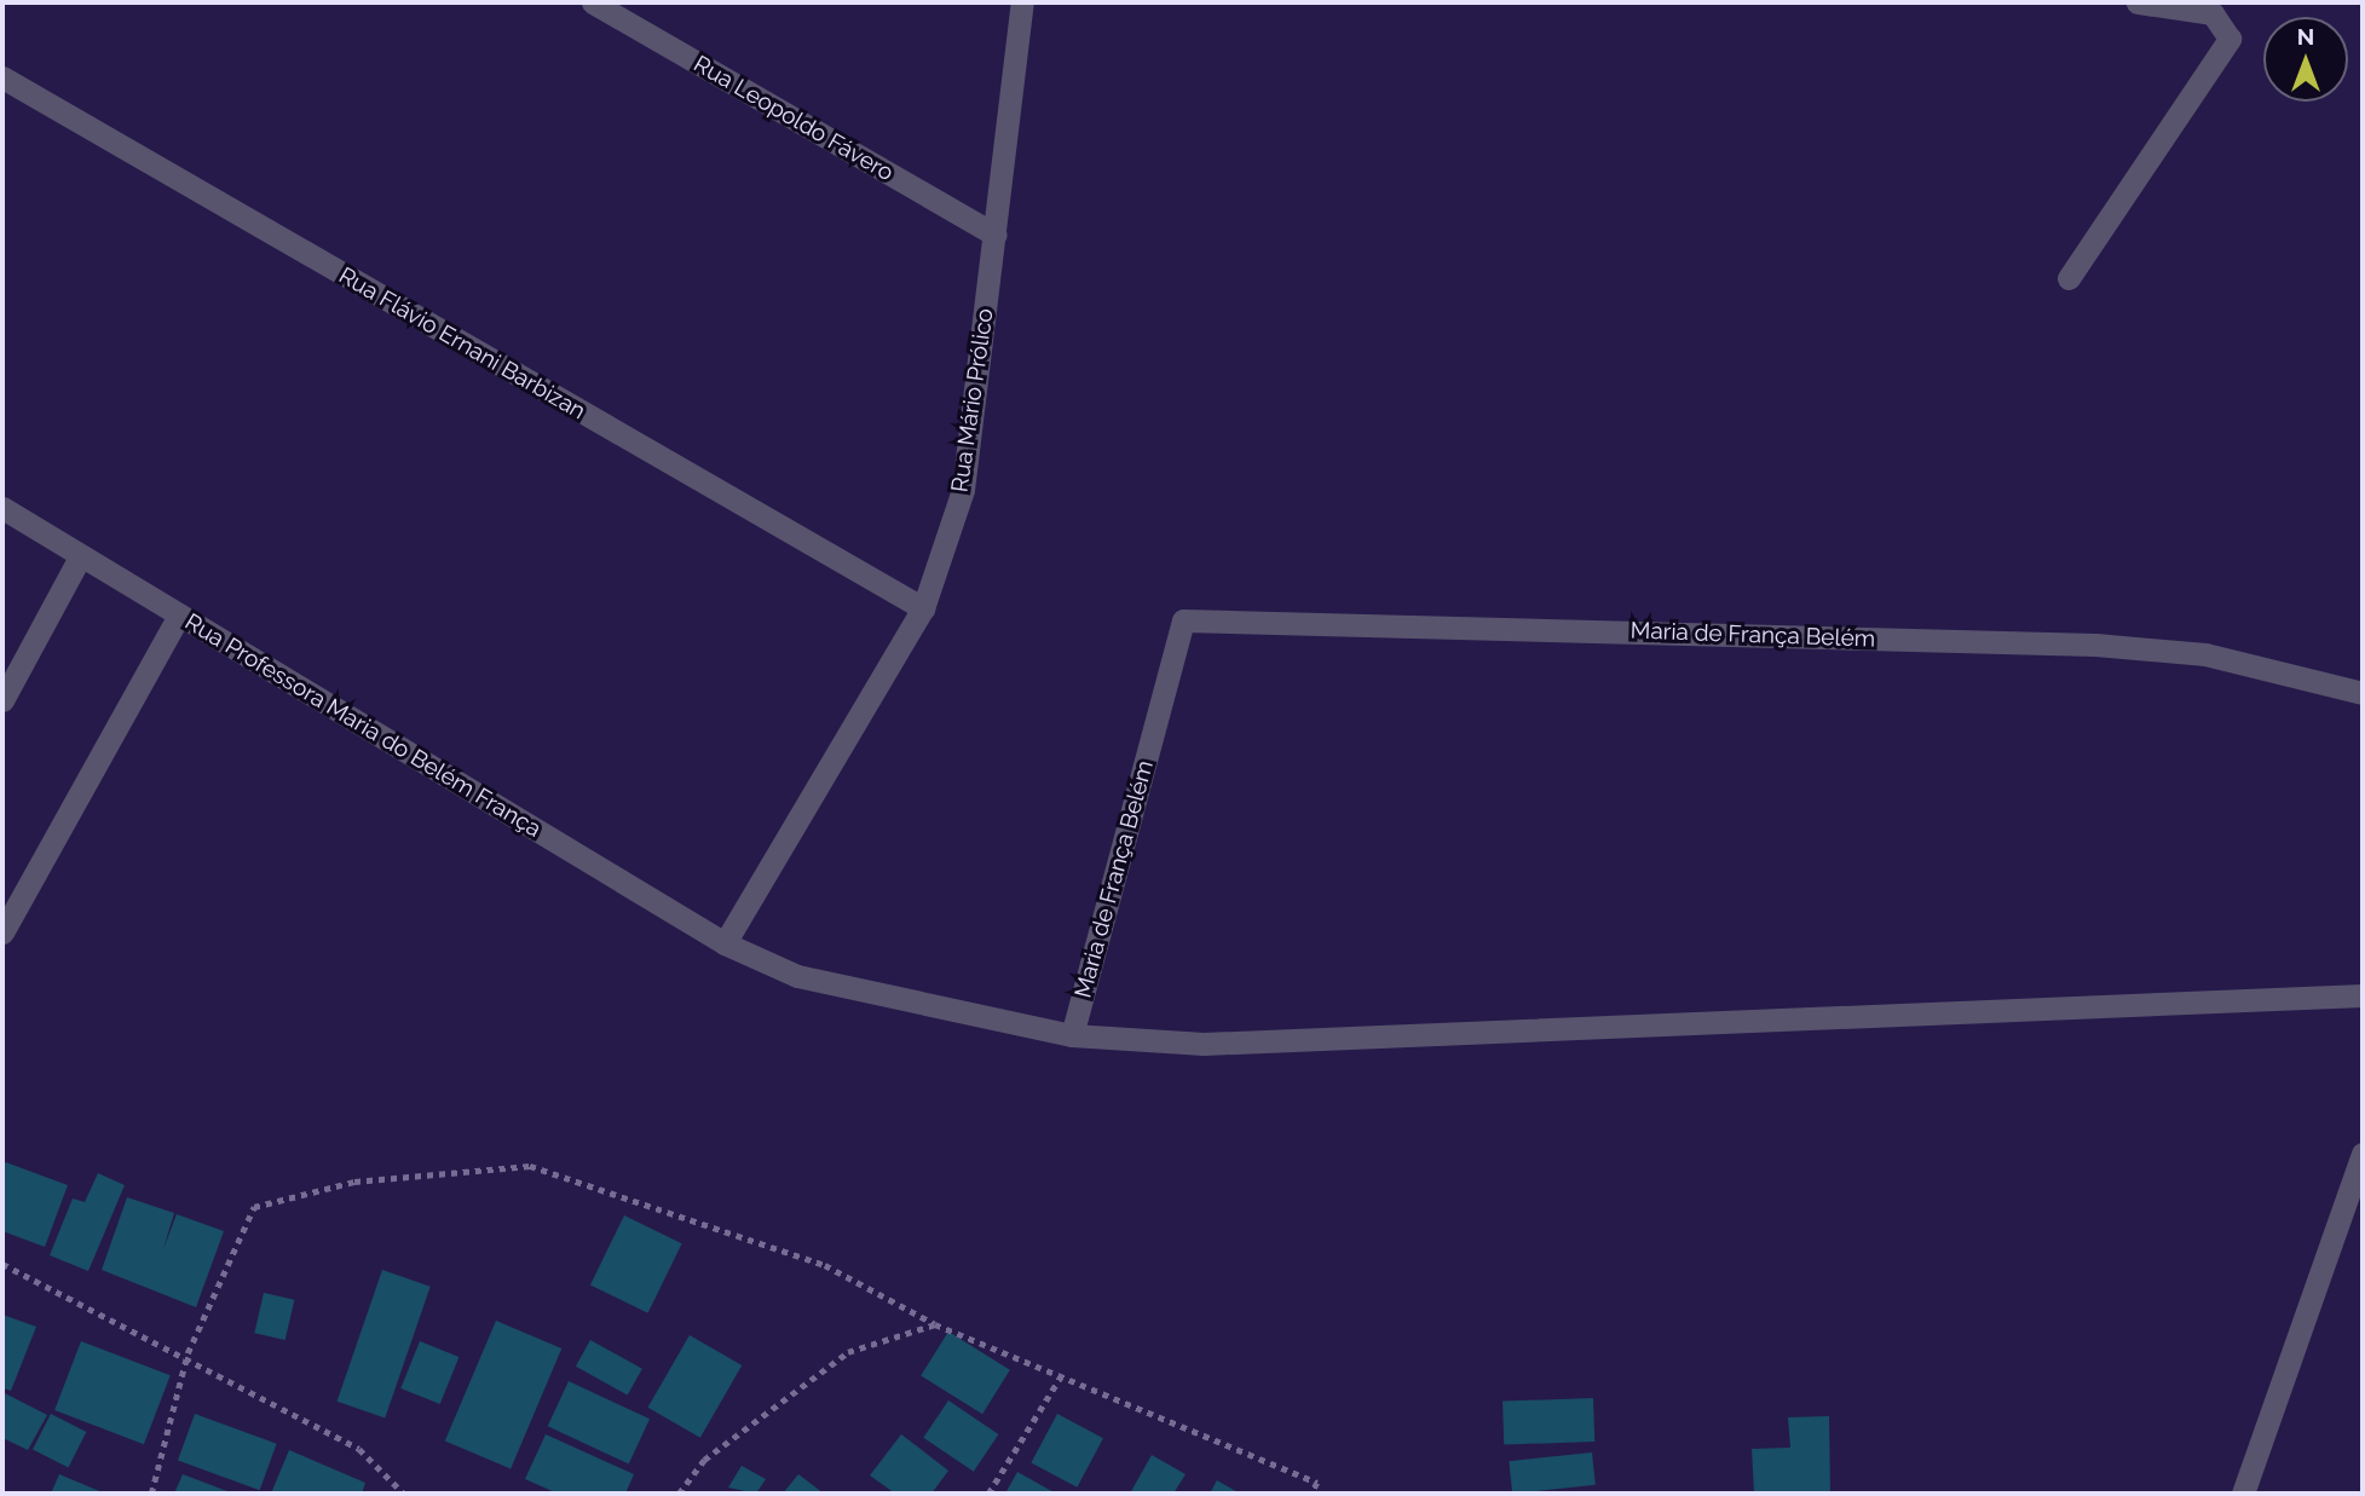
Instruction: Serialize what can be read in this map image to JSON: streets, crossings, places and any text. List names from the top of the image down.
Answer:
{
  "streets": {
    "street": [
      "Rua Leopoldo Fávero",
      "Rua Flávio Ernani Barbizan",
      "Rua Mário Prólico",
      "Maria de França Belém",
      "Rua Professora Maria do Belém França"
    ]
  },
  "crossings": [
    ["Rua Leopoldo Fávero", "Rua Mário Prólico"],
    ["Rua Flávio Ernani Barbizan", "Rua Mário Prólico"],
    ["Rua Mário Prólico", "Rua Professora Maria do Belém França"],
    ["Maria de França Belém", "Rua Professora Maria do Belém França"]
  ],
  "north": "top"
}
